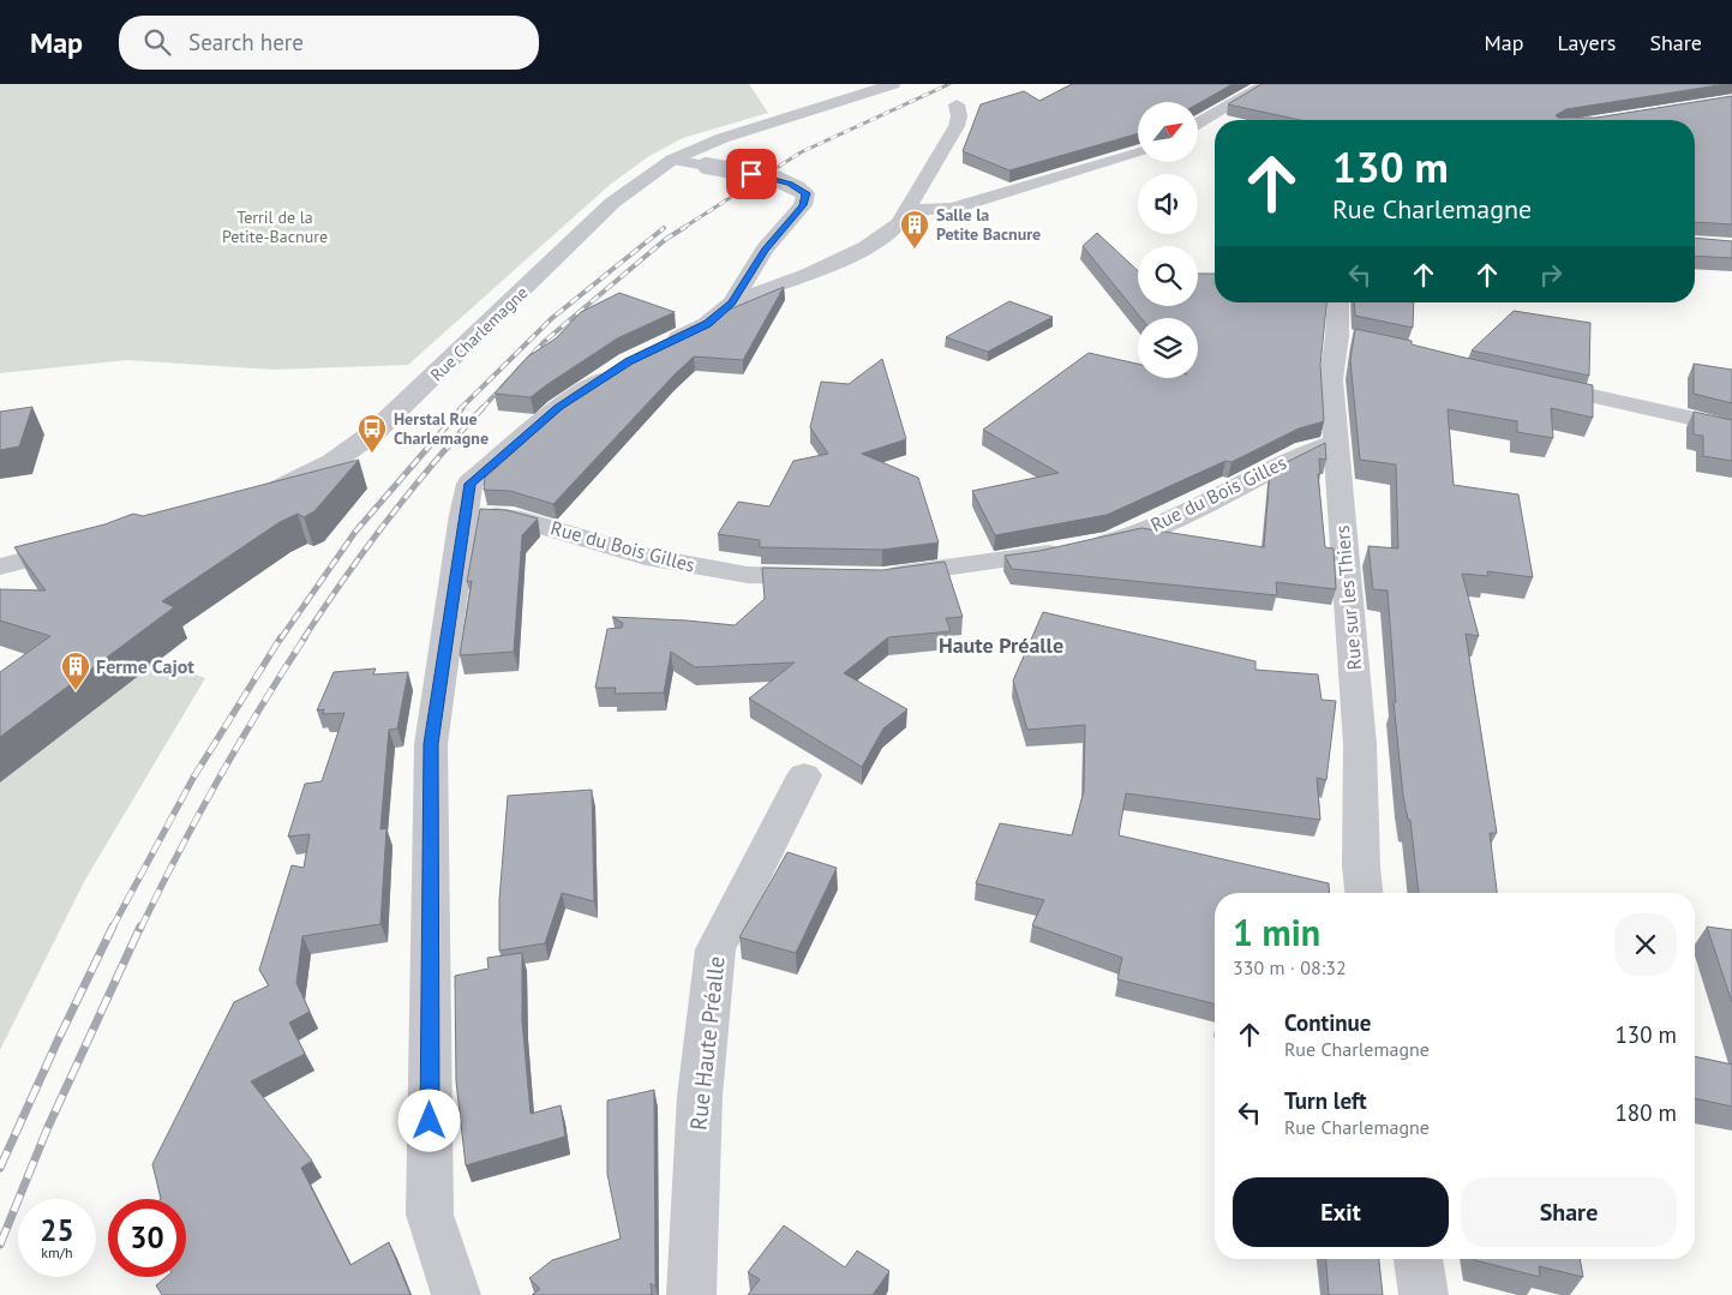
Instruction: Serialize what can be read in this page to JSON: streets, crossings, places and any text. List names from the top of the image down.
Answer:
{
  "streets": {
    "street": [
      "Rue Charlemagne",
      "Rue du Bois Gilles",
      "Rue sur les Thiers",
      "Rue Haute Préalle"
    ]
  },
  "crossings": [
    ["Rue du Bois Gilles", "Rue sur les Thiers"]
  ],
  "districts": ["Haute Préalle"],
  "parks": ["Terril de la Petite-Bacnure"],
  "places": {
    "building": ["Salle la Petite Bacnure", "Ferme Cajot"],
    "bus stop": ["Herstal Rue Charlemagne"]
  },
  "north": "top right",
  "page": {
    "header": "Map",
    "search": "Search here",
    "nav": ["Map", "Layers", "Share"],
    "turn": ["130 m", "Rue Charlemagne"],
    "heading": ["1 min", "330 m · 08:32"],
    "list": [
      {
        "name": "Continue",
        "note": "Rue Charlemagne",
        "value": "130 m"
      },
      {
        "name": "Turn left",
        "note": "Rue Charlemagne",
        "value": "180 m"
      }
    ],
    "buttons": ["Exit", "Share"],
    "speed": "25 km/h",
    "limit": "30"
  }
}
